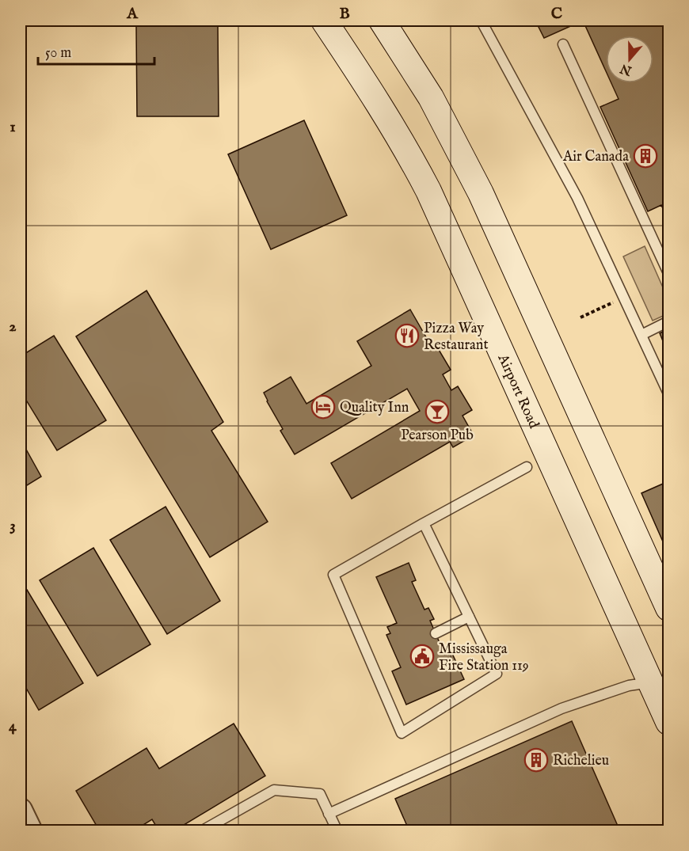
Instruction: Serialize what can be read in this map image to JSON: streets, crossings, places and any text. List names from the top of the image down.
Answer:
{
  "streets": {
    "main road": ["Airport Road"]
  },
  "places": {
    "building": ["Air Canada", "Richelieu"],
    "restaurant": ["Pizza Way Restaurant"],
    "hotel": ["Quality Inn"],
    "bar": ["Pearson Pub"],
    "public building": ["Mississauga Fire Station 119"]
  },
  "scale_bar": "50 m",
  "north": "bottom",
  "grid": {
    "columns": ["A", "B", "C"],
    "rows": [
      "1",
      "2",
      "3",
      "4"
    ]
  }
}
